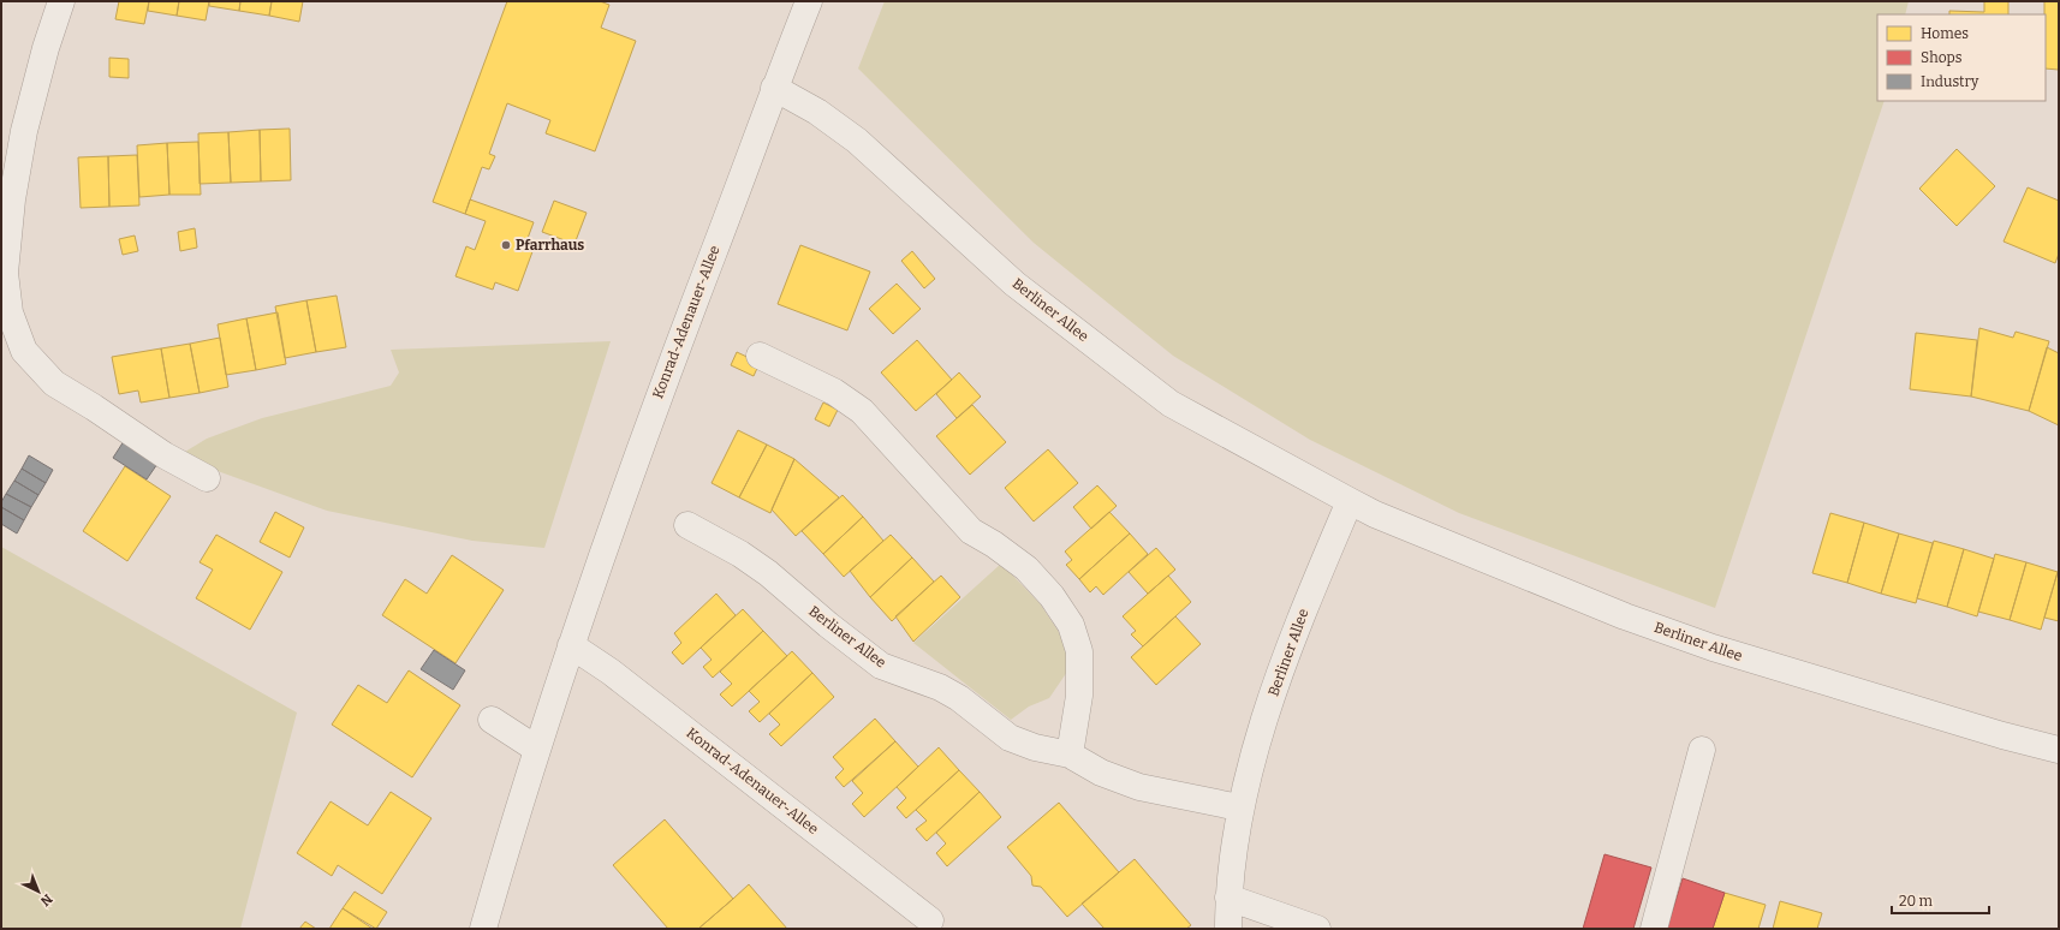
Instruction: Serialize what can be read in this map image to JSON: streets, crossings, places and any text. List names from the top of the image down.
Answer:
{
  "streets": {
    "street": ["Berliner Allee", "Konrad-Adenauer-Allee"]
  },
  "crossings": [
    ["Berliner Allee", "Konrad-Adenauer-Allee"]
  ],
  "places": ["Pfarrhaus"],
  "legend": ["Homes", "Shops", "Industry"],
  "scale_bar": "20 m",
  "north": "bottom right"
}
